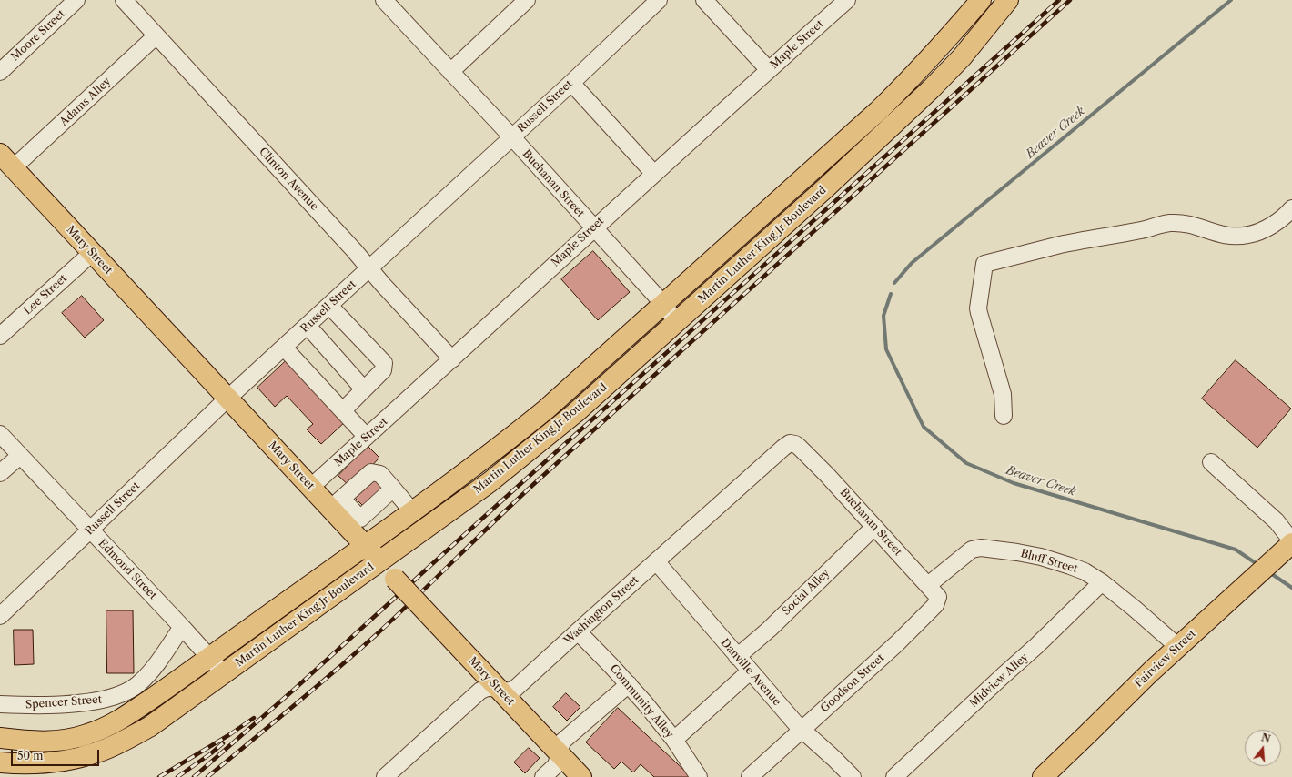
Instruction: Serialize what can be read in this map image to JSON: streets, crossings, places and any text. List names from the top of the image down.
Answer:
{
  "streets": {
    "main road": ["Martin Luther King Jr Boulevard", "Mary Street", "Fairview Street"],
    "street": [
      "Moore Street",
      "Maple Street",
      "Adams Alley",
      "Russell Street",
      "Clinton Avenue",
      "Buchanan Street",
      "Lee Street",
      "Bluff Street",
      "Edmond Street",
      "Social Alley",
      "Washington Street",
      "Danville Avenue",
      "Midview Alley",
      "Goodson Street",
      "Community Alley",
      "Spencer Street"
    ]
  },
  "crossings": [
    ["Maple Street", "Clinton Avenue"],
    ["Maple Street", "Buchanan Street"],
    ["Maple Street", "Mary Street"],
    ["Adams Alley", "Clinton Avenue"],
    ["Adams Alley", "Mary Street"],
    ["Russell Street", "Clinton Avenue"],
    ["Russell Street", "Buchanan Street"],
    ["Russell Street", "Mary Street"],
    ["Russell Street", "Edmond Street"],
    ["Buchanan Street", "Martin Luther King Jr Boulevard"],
    ["Buchanan Street", "Bluff Street"],
    ["Buchanan Street", "Social Alley"],
    ["Buchanan Street", "Washington Street"],
    ["Buchanan Street", "Goodson Street"],
    ["Martin Luther King Jr Boulevard", "Mary Street"],
    ["Martin Luther King Jr Boulevard", "Edmond Street"],
    ["Mary Street", "Lee Street"],
    ["Mary Street", "Washington Street"],
    ["Bluff Street", "Fairview Street"],
    ["Bluff Street", "Midview Alley"],
    ["Bluff Street", "Goodson Street"],
    ["Edmond Street", "Spencer Street"],
    ["Social Alley", "Danville Avenue"],
    ["Washington Street", "Danville Avenue"],
    ["Washington Street", "Community Alley"],
    ["Danville Avenue", "Goodson Street"]
  ],
  "water": ["Beaver Creek"],
  "scale_bar": "50 m",
  "north": "top"
}
